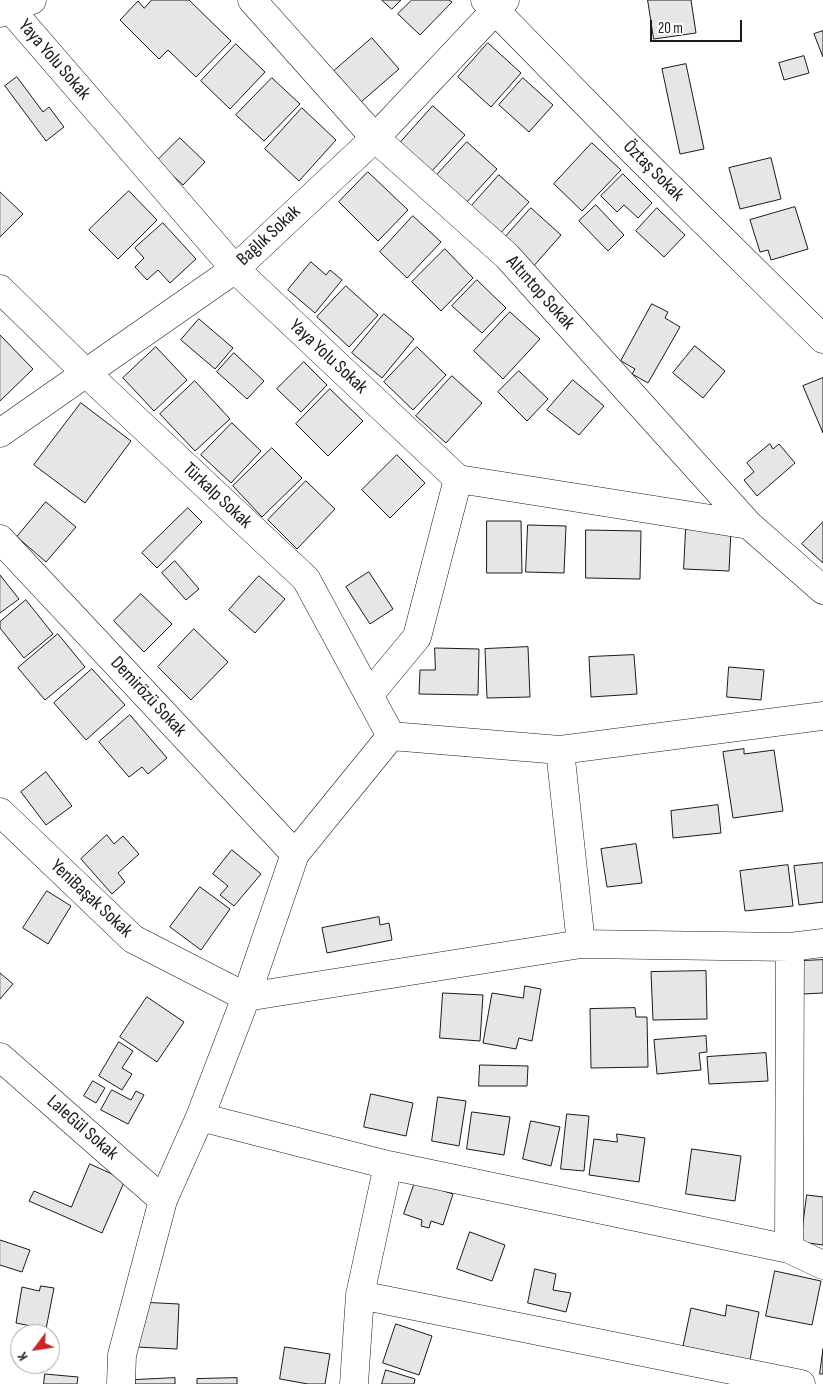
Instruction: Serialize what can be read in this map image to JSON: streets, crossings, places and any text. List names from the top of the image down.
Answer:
{
  "streets": {
    "street": [
      "Yaya Yolu Sokak",
      "Öztaş Sokak",
      "Bağlık Sokak",
      "Altıntop Sokak",
      "Türkalp Sokak",
      "Demirözü Sokak",
      "YeniBaşak Sokak",
      "LaleGül Sokak"
    ]
  },
  "crossings": [
    ["Yaya Yolu Sokak", "Bağlık Sokak"],
    ["Öztaş Sokak", "Bağlık Sokak"],
    ["Bağlık Sokak", "Altıntop Sokak"],
    ["Bağlık Sokak", "Türkalp Sokak"]
  ],
  "scale_bar": "20 m",
  "north": "bottom left"
}
